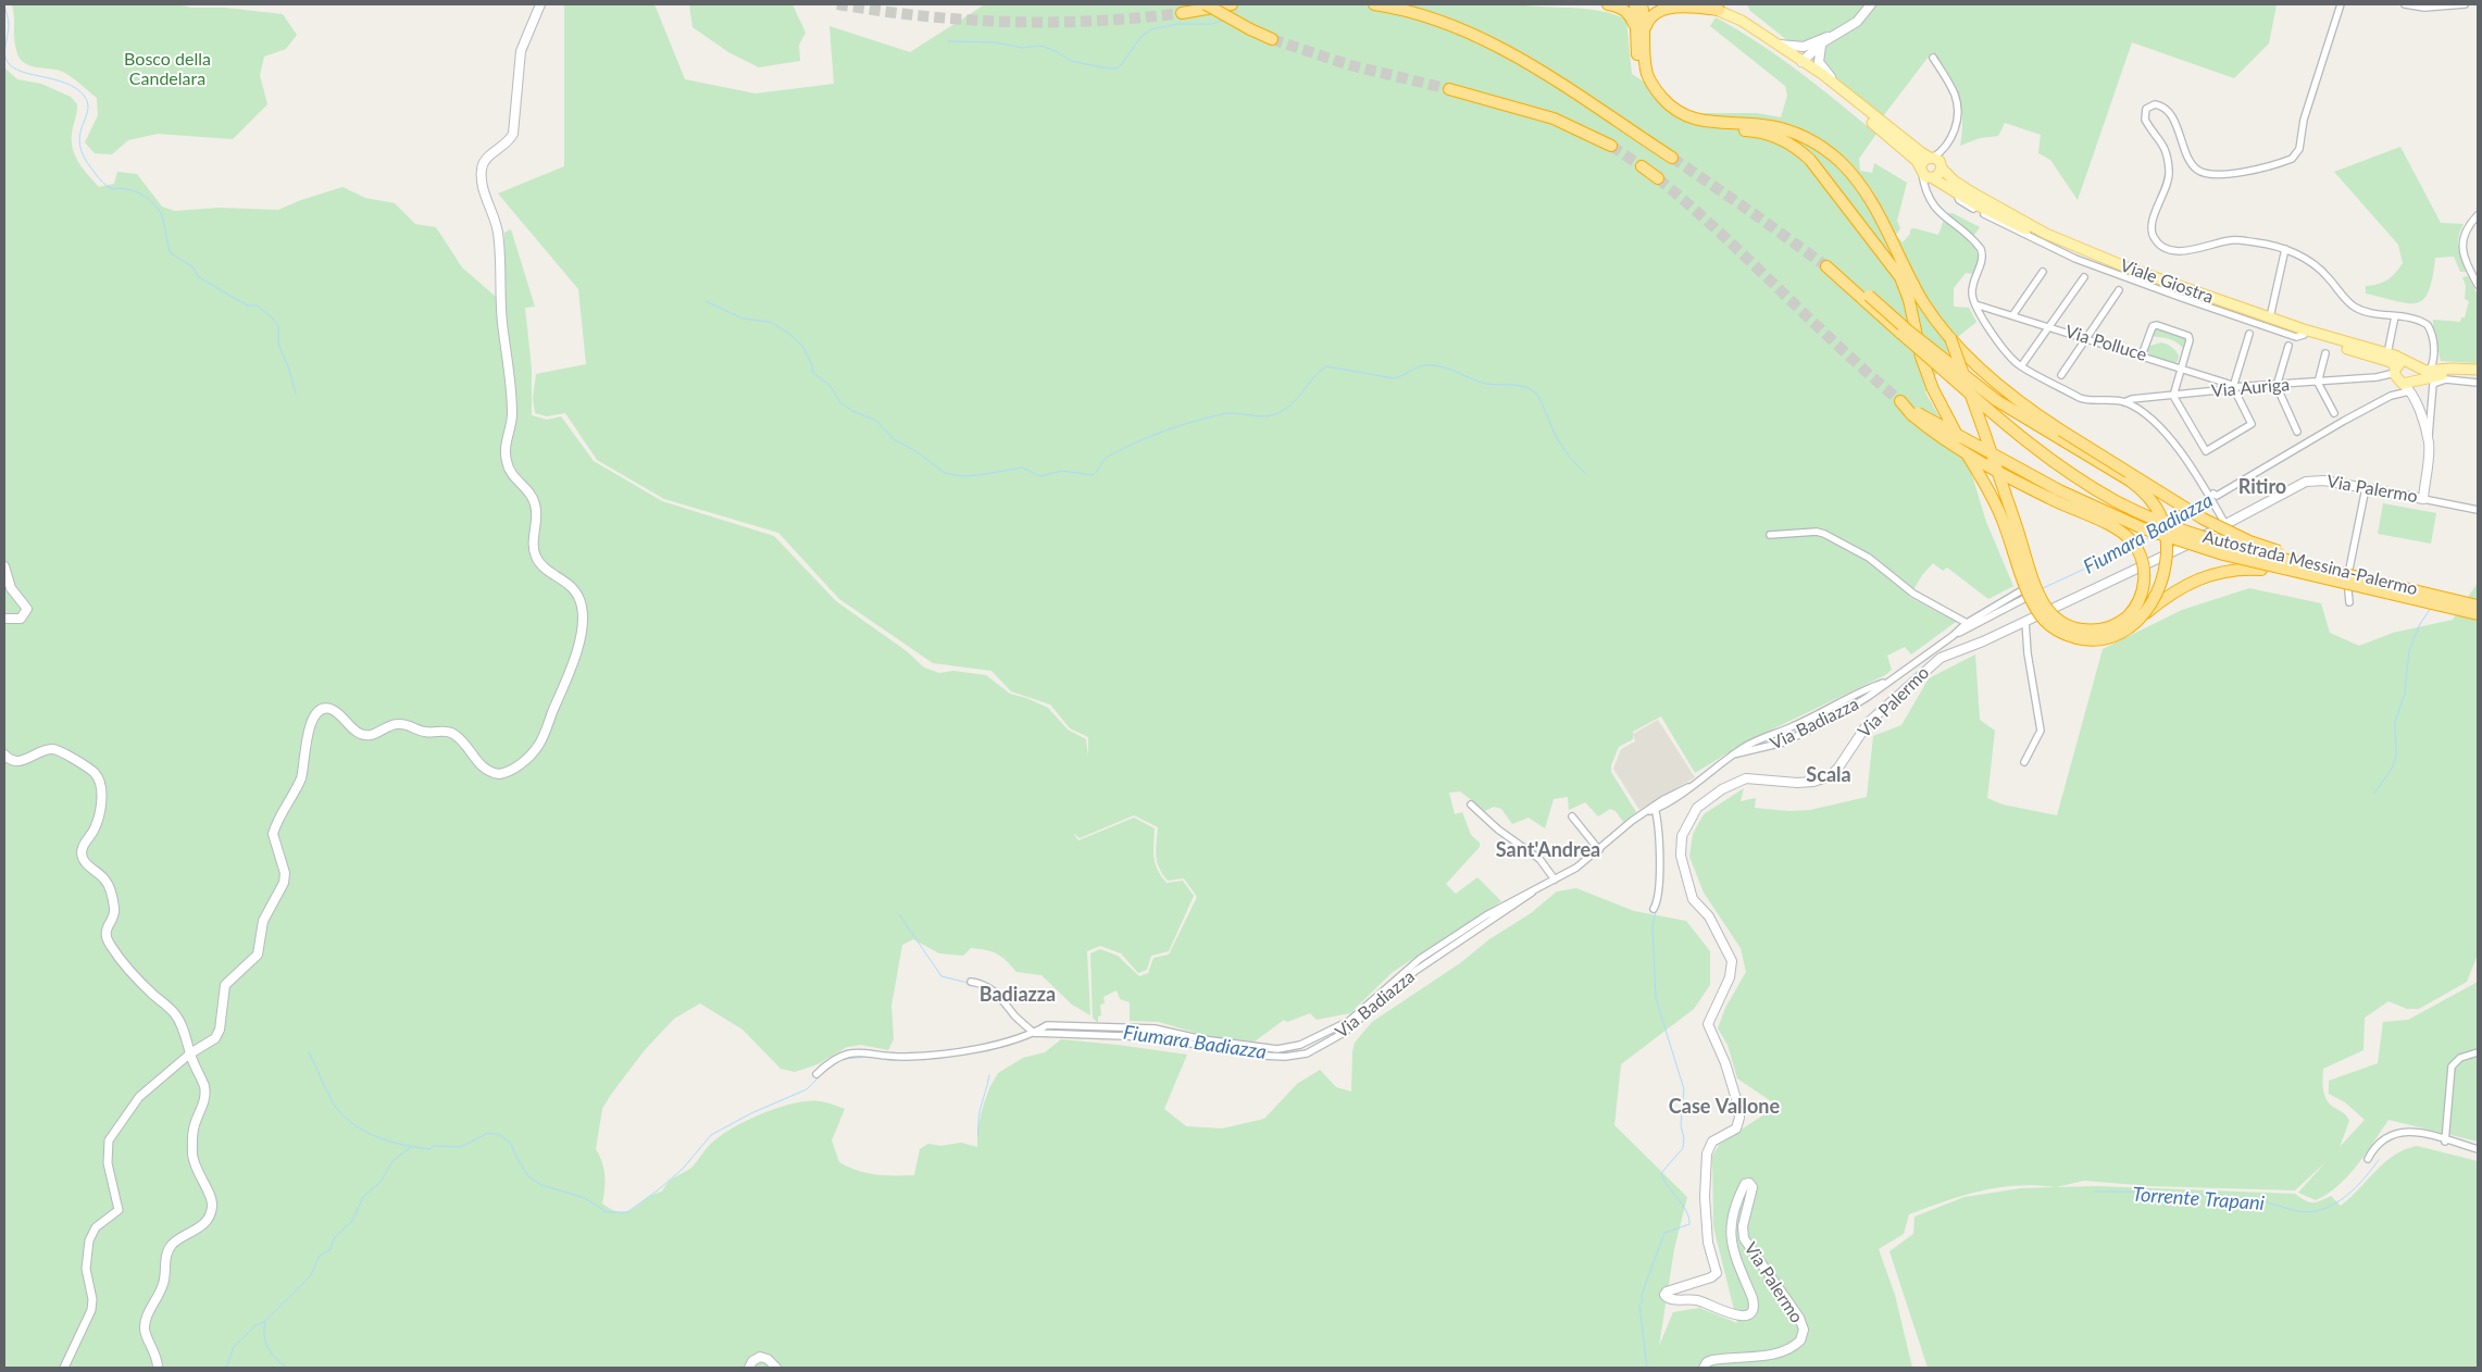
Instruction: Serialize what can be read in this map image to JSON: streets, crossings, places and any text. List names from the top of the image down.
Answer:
{
  "streets": {
    "highway": ["Autostrada Messina-Palermo"],
    "main road": ["Viale Giostra", "Via Palermo"],
    "street": ["Via Polluce", "Via Auriga", "Via Badiazza"]
  },
  "crossings": [
    ["Via Polluce", "Via Auriga"]
  ],
  "districts": [
    "Ritiro",
    "Scala",
    "Sant'Andrea",
    "Badiazza",
    "Case Vallone"
  ],
  "water": ["Fiumara Badiazza", "Torrente Trapani"],
  "parks": ["Bosco della Candelara"]
}
